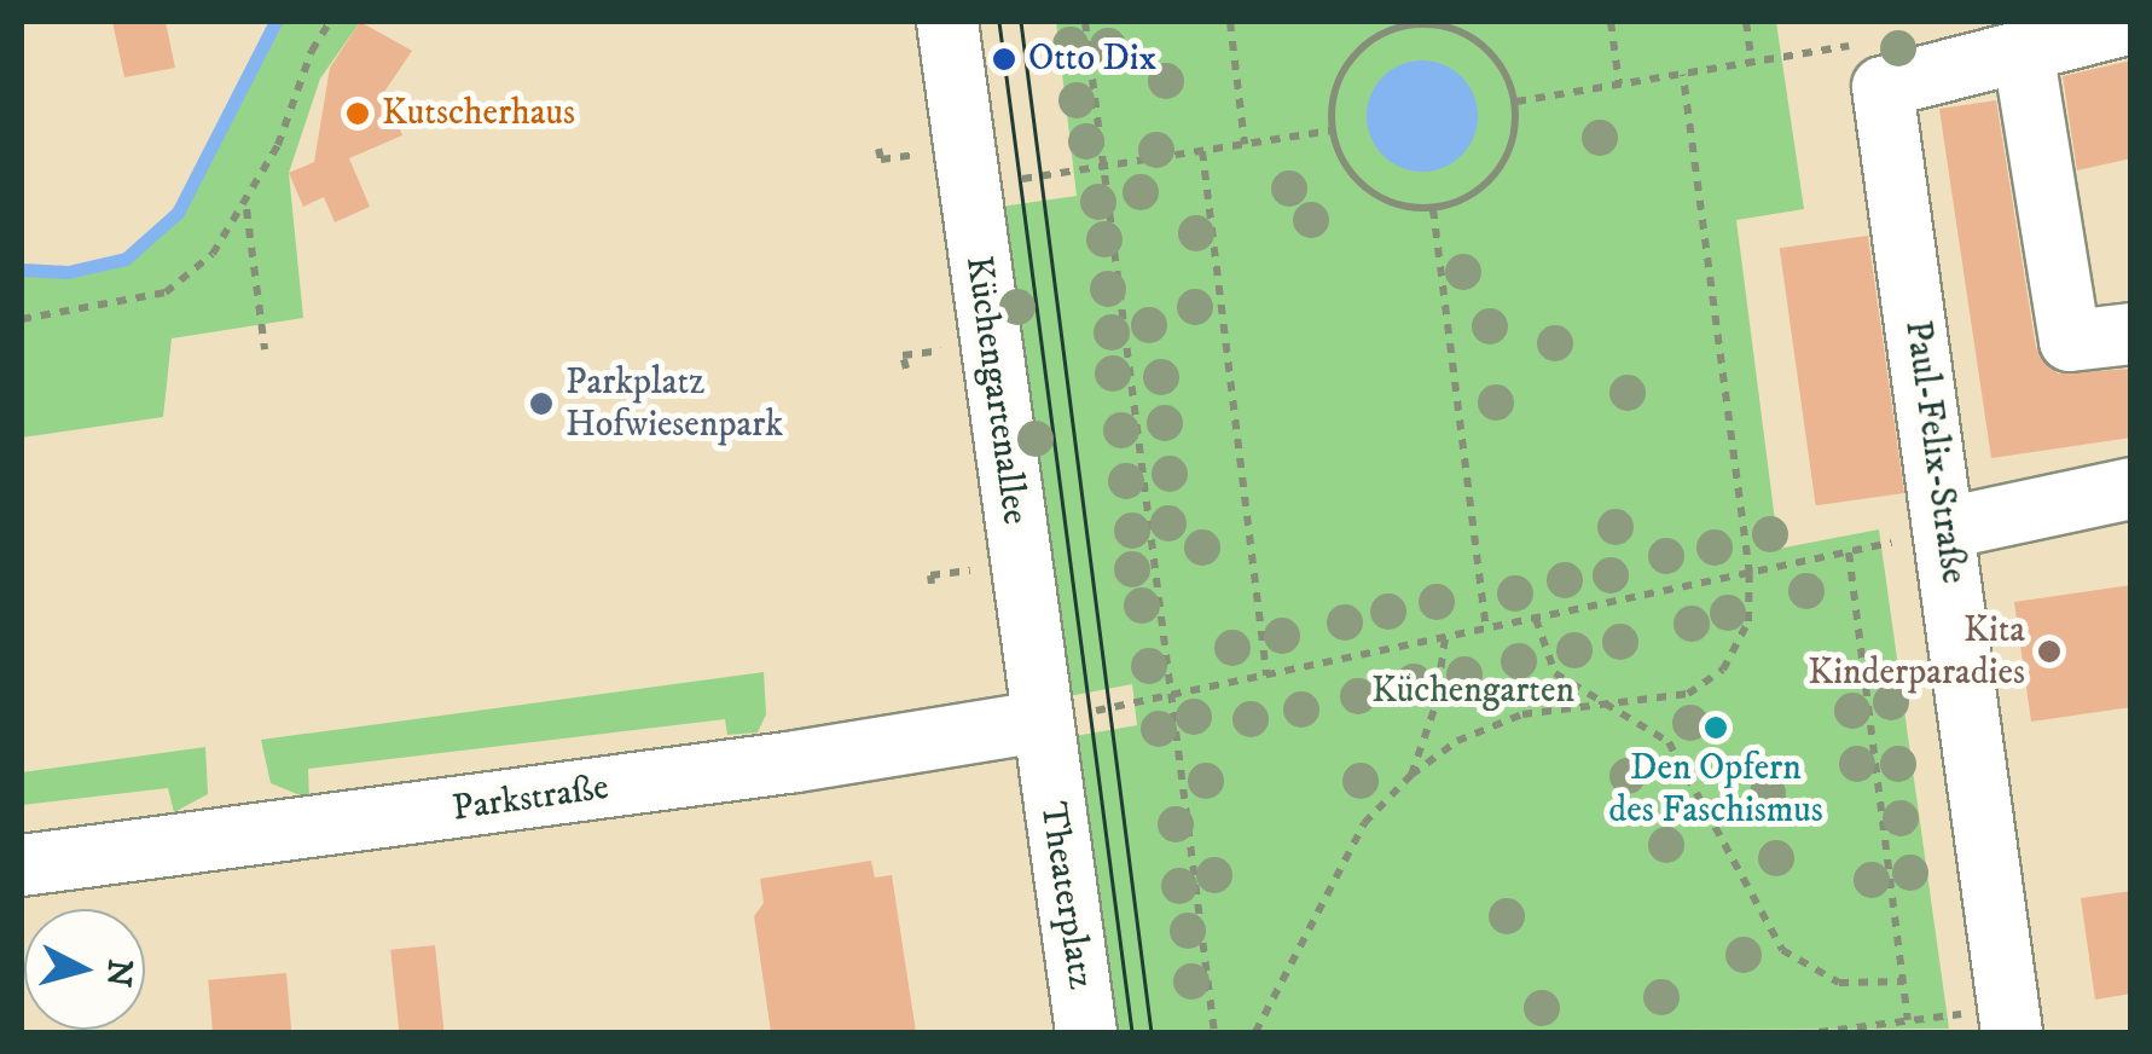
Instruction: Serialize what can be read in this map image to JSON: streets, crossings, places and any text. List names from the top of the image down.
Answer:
{
  "streets": {
    "street": [
      "Küchengartenallee",
      "Paul-Felix-Straße",
      "Parkstraße",
      "Theaterplatz"
    ]
  },
  "crossings": [
    ["Küchengartenallee", "Parkstraße"],
    ["Küchengartenallee", "Theaterplatz"],
    ["Parkstraße", "Theaterplatz"]
  ],
  "parks": ["Küchengarten"],
  "places": [
    "Otto Dix",
    "Kutscherhaus",
    "Parkplatz Hofwiesenpark",
    "Kita Kinderparadies",
    "Den Opfern des Faschismus"
  ],
  "north": "right"
}
